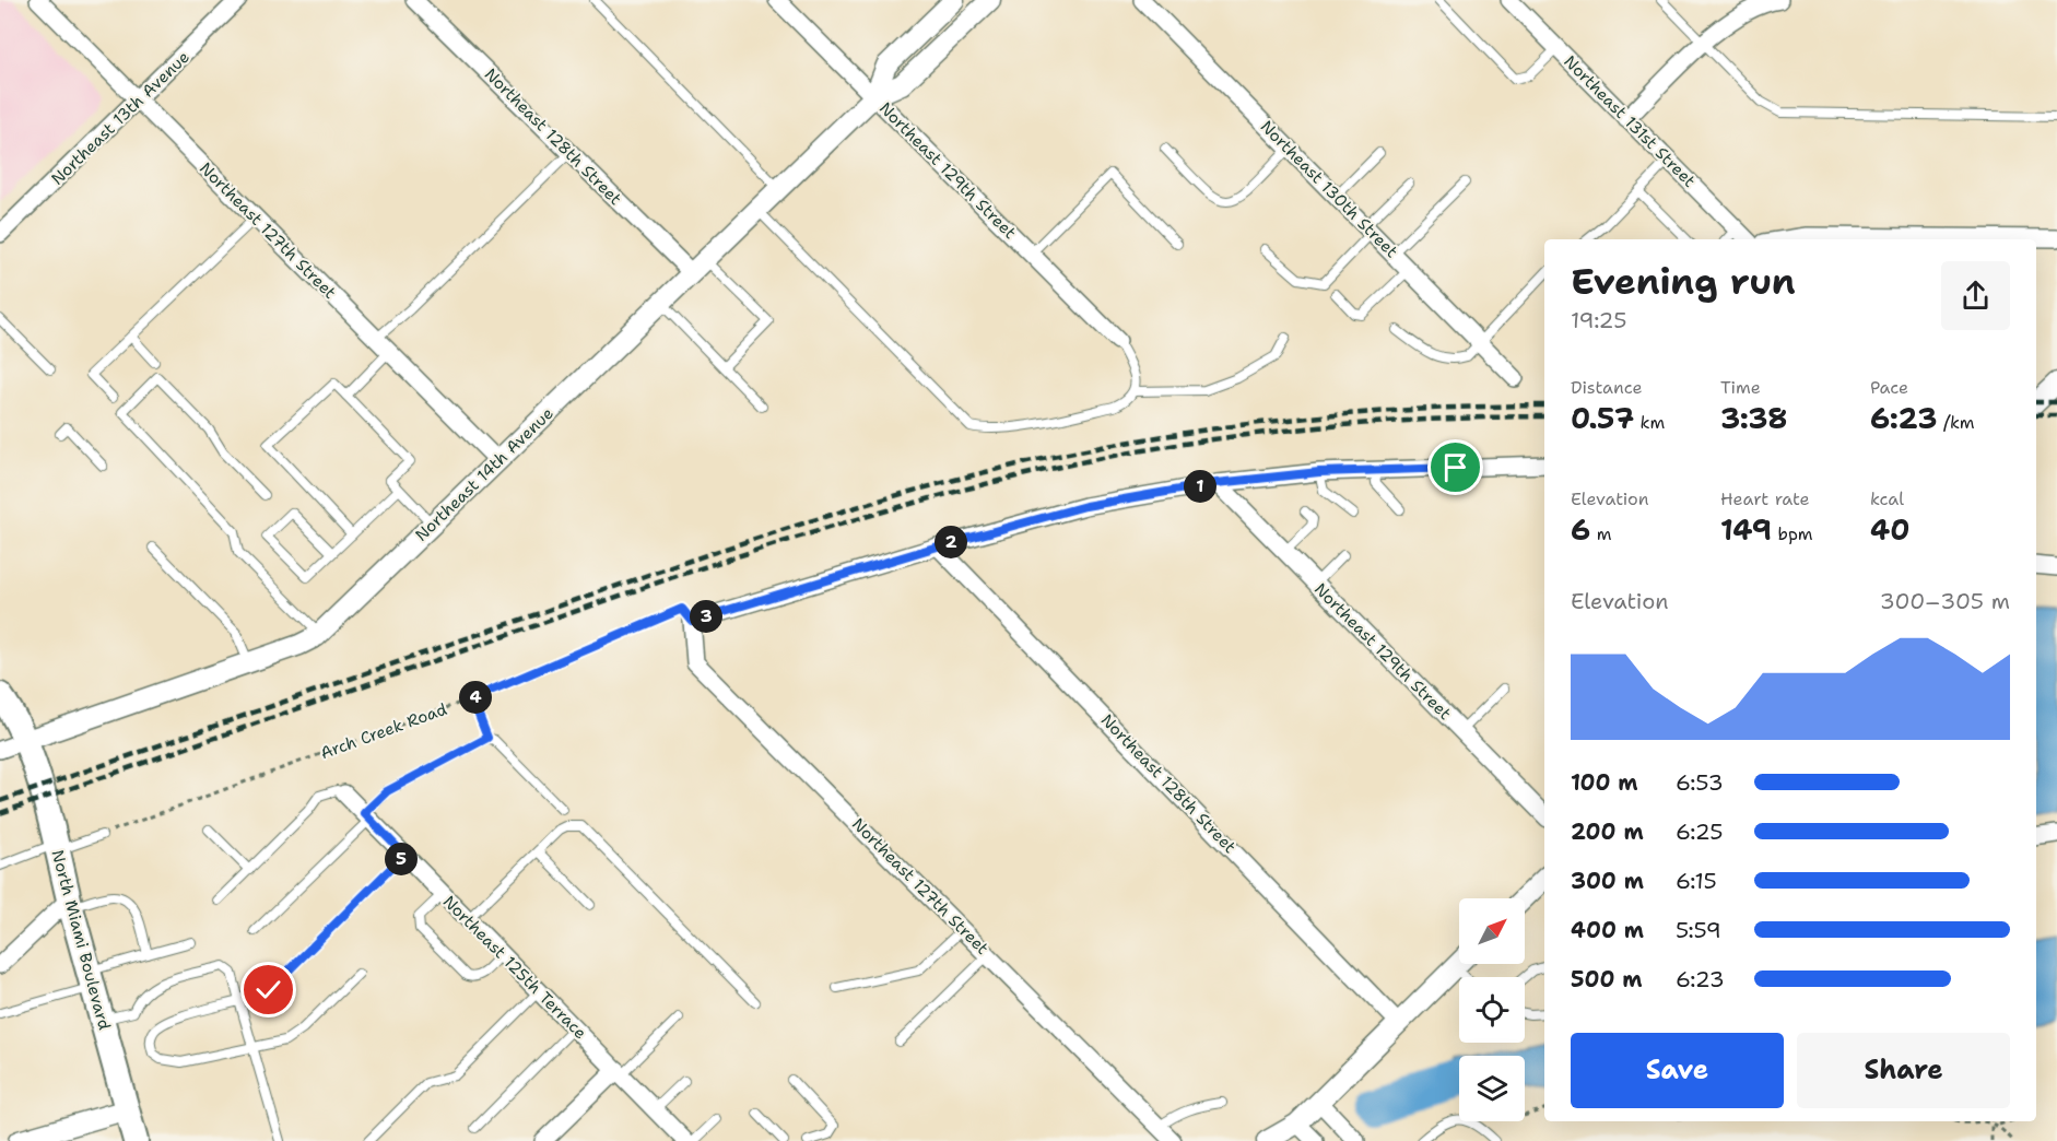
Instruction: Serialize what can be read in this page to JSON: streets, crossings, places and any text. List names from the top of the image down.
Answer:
{
  "streets": {
    "main road": ["North Miami Boulevard"],
    "street": [
      "Northeast 13th Avenue",
      "Northeast 131st Street",
      "Northeast 128th Street",
      "Northeast 129th Street",
      "Northeast 130th Street",
      "Northeast 127th Street",
      "Northeast 14th Avenue",
      "Northeast 125th Terrace"
    ],
    "path": ["Arch Creek Road"]
  },
  "crossings": [
    ["Northeast 13th Avenue", "Northeast 127th Street"],
    ["Northeast 128th Street", "Northeast 14th Avenue"],
    ["Northeast 129th Street", "Northeast 14th Avenue"],
    ["Northeast 127th Street", "Northeast 14th Avenue"],
    ["Northeast 127th Street", "Arch Creek Road"],
    ["Northeast 14th Avenue", "North Miami Boulevard"]
  ],
  "north": "top right",
  "page": {
    "heading": ["Evening run", "19:25"],
    "stats": [
      ["Distance", "0.57 km"],
      ["Time", "3:38"],
      ["Pace", "6:23 /km"],
      ["Elevation", "6 m"],
      ["Heart rate", "149 bpm"],
      ["kcal", "40"]
    ],
    "pins": [
      "1",
      "2",
      "3",
      "4",
      "5"
    ],
    "chart": ["Elevation", "300–305 m"],
    "list": [
      {
        "name": "100 m",
        "note": "6:53"
      },
      {
        "name": "200 m",
        "note": "6:25"
      },
      {
        "name": "300 m",
        "note": "6:15"
      },
      {
        "name": "400 m",
        "note": "5:59"
      },
      {
        "name": "500 m",
        "note": "6:23"
      }
    ],
    "buttons": ["Save", "Share"]
  }
}
